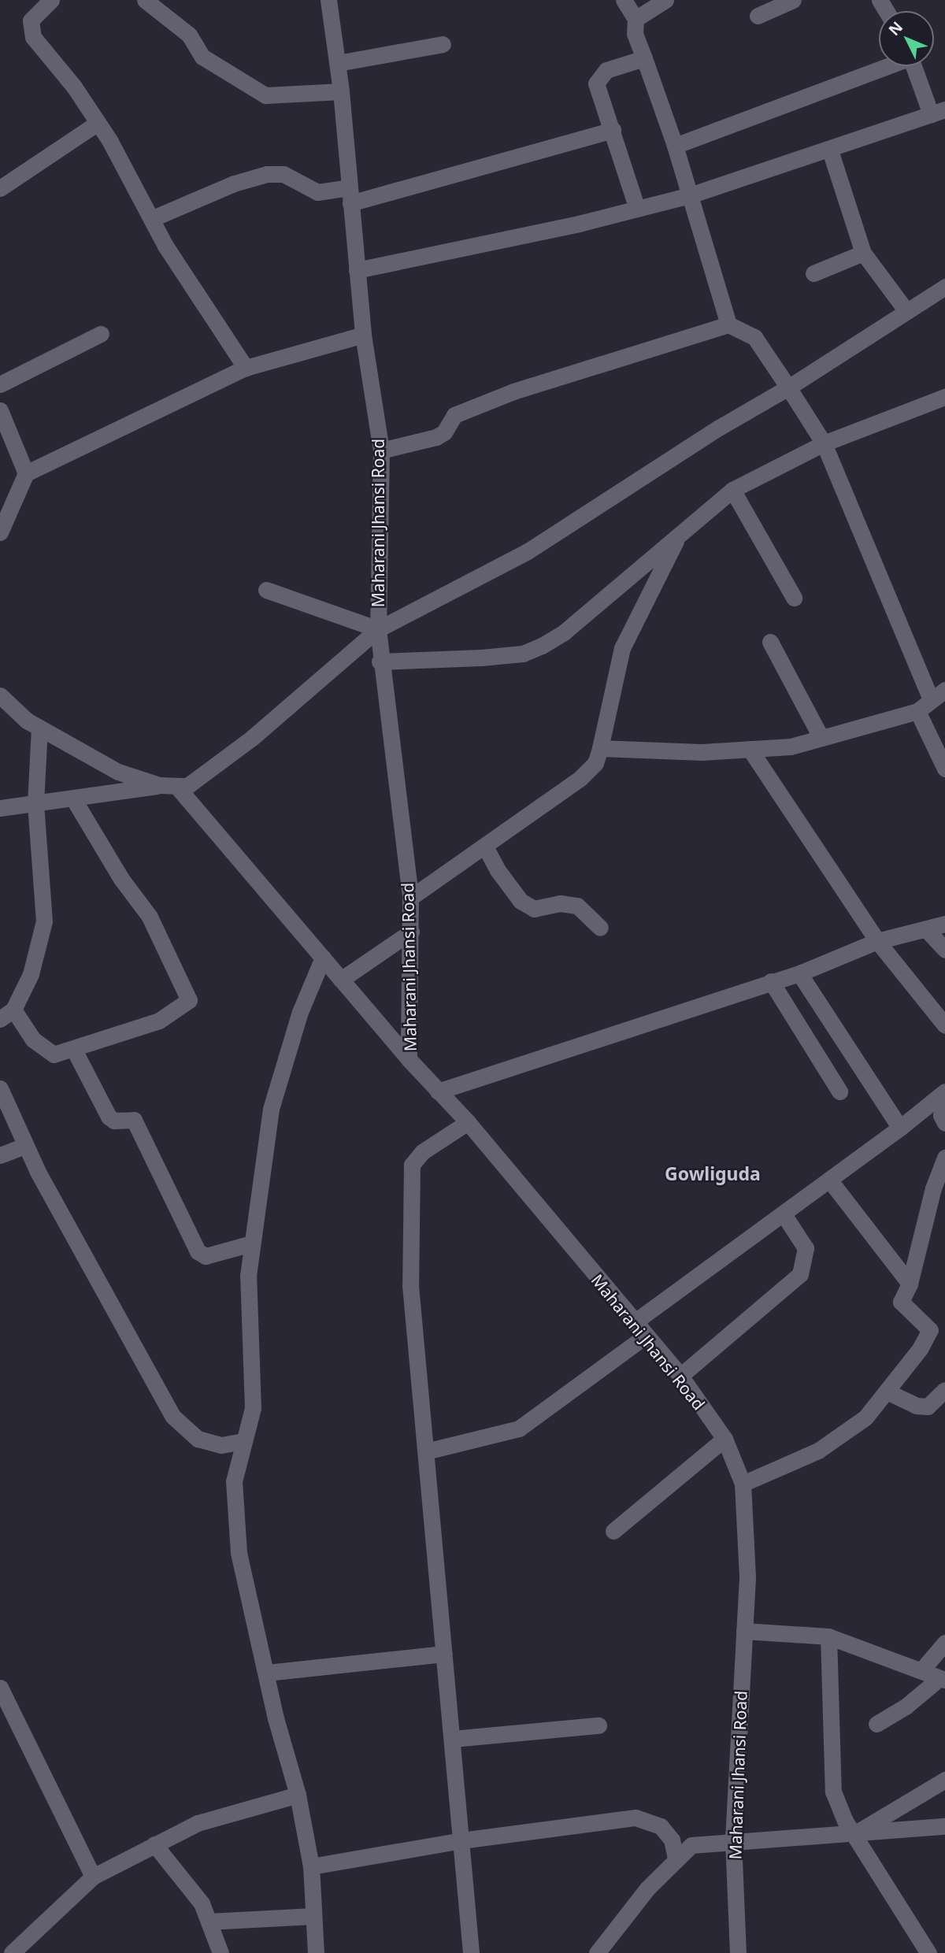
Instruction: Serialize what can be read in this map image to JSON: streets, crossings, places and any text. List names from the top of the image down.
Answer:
{
  "streets": {
    "street": ["Maharani Jhansi Road"]
  },
  "districts": ["Gowliguda"],
  "north": "top left"
}
